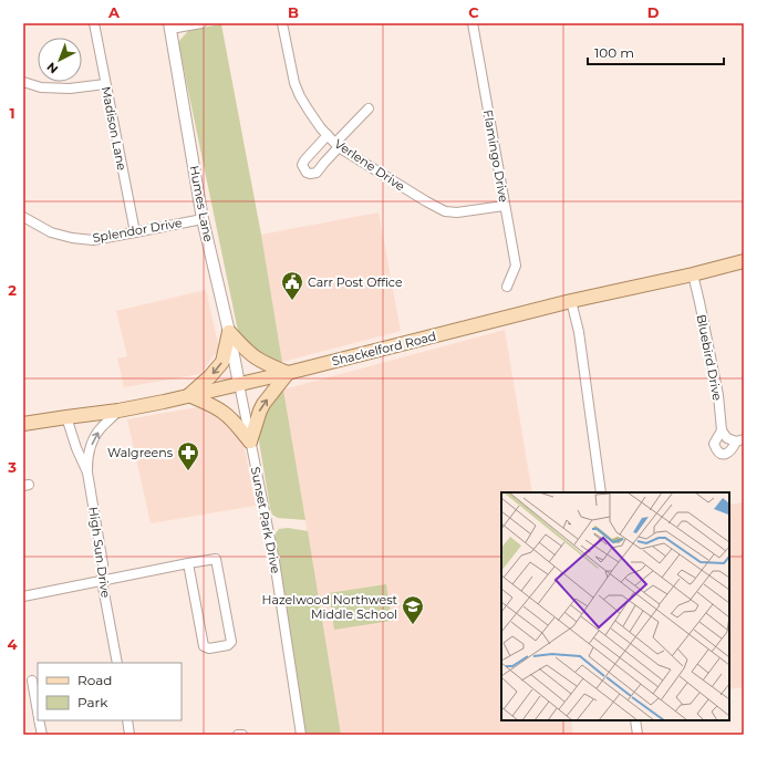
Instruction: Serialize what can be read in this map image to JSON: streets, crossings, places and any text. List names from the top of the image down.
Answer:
{
  "streets": {
    "main road": ["Shackelford Road"],
    "street": [
      "Madison Lane",
      "Flamingo Drive",
      "Verlene Drive",
      "Humes Lane",
      "Splendor Drive",
      "Bluebird Drive",
      "Sunset Park Drive",
      "High Sun Drive"
    ]
  },
  "crossings": [
    ["Madison Lane", "Splendor Drive"],
    ["Flamingo Drive", "Verlene Drive"],
    ["Humes Lane", "Splendor Drive"],
    ["Humes Lane", "Shackelford Road"],
    ["Humes Lane", "Sunset Park Drive"],
    ["Shackelford Road", "Bluebird Drive"],
    ["Shackelford Road", "Sunset Park Drive"],
    ["Shackelford Road", "High Sun Drive"]
  ],
  "places": {
    "public building": ["Carr Post Office"],
    "pharmacy": ["Walgreens"],
    "school or university": ["Hazelwood Northwest Middle School"]
  },
  "legend": ["Road", "Park"],
  "scale_bar": "100 m",
  "north": "bottom left",
  "grid": {
    "columns": [
      "A",
      "B",
      "C",
      "D"
    ],
    "rows": [
      "1",
      "2",
      "3",
      "4"
    ]
  }
}
